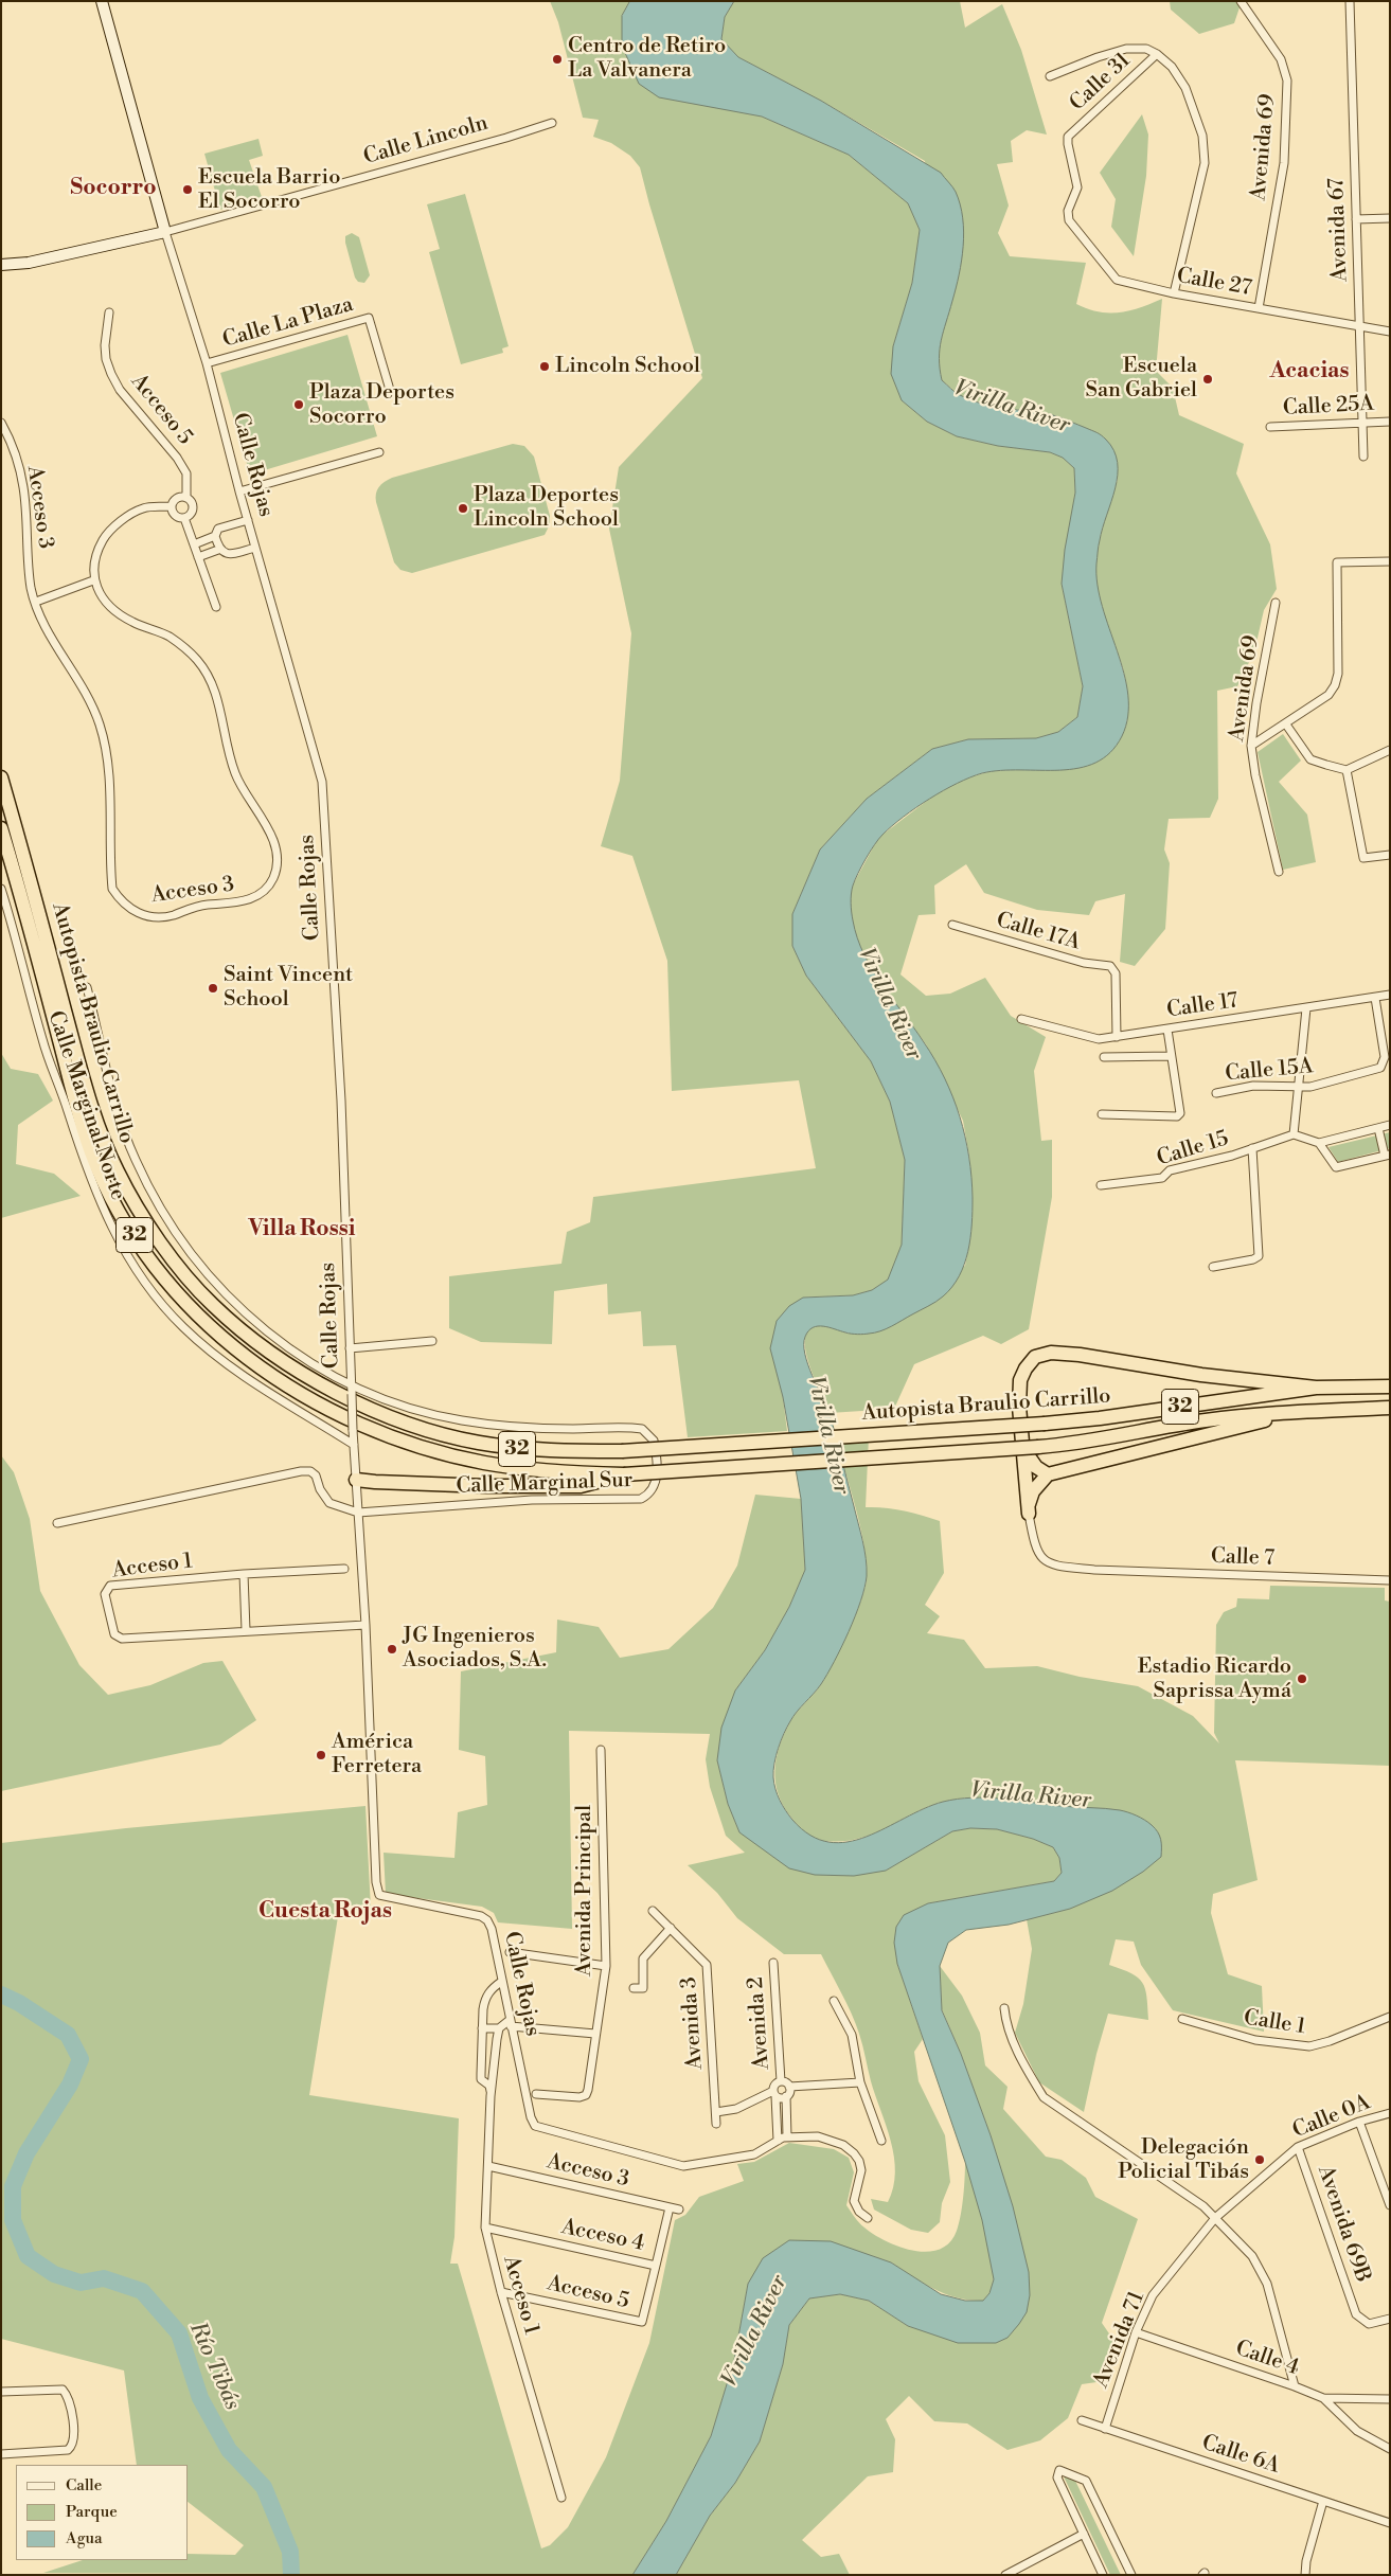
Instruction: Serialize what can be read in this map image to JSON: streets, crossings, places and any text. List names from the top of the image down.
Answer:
{
  "streets": {
    "highway": ["Autopista Braulio Carrillo", "32"],
    "street": [
      "Calle 31",
      "Calle Lincoln",
      "Avenida 69",
      "Avenida 67",
      "Calle 27",
      "Calle La Plaza",
      "Calle 25A",
      "Acceso 5",
      "Calle Rojas",
      "Acceso 3",
      "Calle 17A",
      "Calle 17",
      "Calle 15A",
      "Calle Marginal Norte",
      "Calle 15",
      "Calle Marginal Sur",
      "Calle 7",
      "Acceso 1",
      "Avenida Principal",
      "Avenida 3",
      "Avenida 2",
      "Calle 1",
      "Calle 0A",
      "Avenida 69B",
      "Acceso 4",
      "Avenida 71",
      "Calle 4",
      "Calle 6A"
    ]
  },
  "crossings": [
    ["Calle 31", "Calle 27"],
    ["Calle Lincoln", "Calle Rojas"],
    ["Avenida 69", "Calle 27"],
    ["Avenida 67", "Calle 27"],
    ["Avenida 67", "Calle 25A"],
    ["Calle La Plaza", "Calle Rojas"],
    ["Acceso 5", "Acceso 1"],
    ["Acceso 5", "Acceso 4"],
    ["Calle Rojas", "Calle Marginal Norte"],
    ["Calle Rojas", "Calle Marginal Sur"],
    ["Calle Rojas", "Acceso 1"],
    ["Calle Rojas", "Avenida 2"],
    ["Acceso 3", "Acceso 1"],
    ["Acceso 3", "Acceso 4"],
    ["Calle 17A", "Calle 17"],
    ["Calle 17", "Calle 15A"],
    ["Acceso 1", "Acceso 4"],
    ["Calle 0A", "Avenida 69B"],
    ["Calle 0A", "Avenida 71"],
    ["Avenida 71", "Calle 4"],
    ["Avenida 71", "Calle 6A"]
  ],
  "districts": [
    "Socorro",
    "Acacias",
    "Villa Rossi",
    "Cuesta Rojas"
  ],
  "water": ["Virilla River", "Río Tibás"],
  "places": [
    "Centro de Retiro La Valvanera",
    "Escuela Barrio El Socorro",
    "Lincoln School",
    "Escuela San Gabriel",
    "Plaza Deportes Socorro",
    "Plaza Deportes Lincoln School",
    "Saint Vincent School",
    "JG Ingenieros Asociados, S.A.",
    "Estadio Ricardo Saprissa Aymá",
    "América Ferretera",
    "Delegación Policial Tibás"
  ],
  "legend": ["Calle", "Parque", "Agua"]
}
